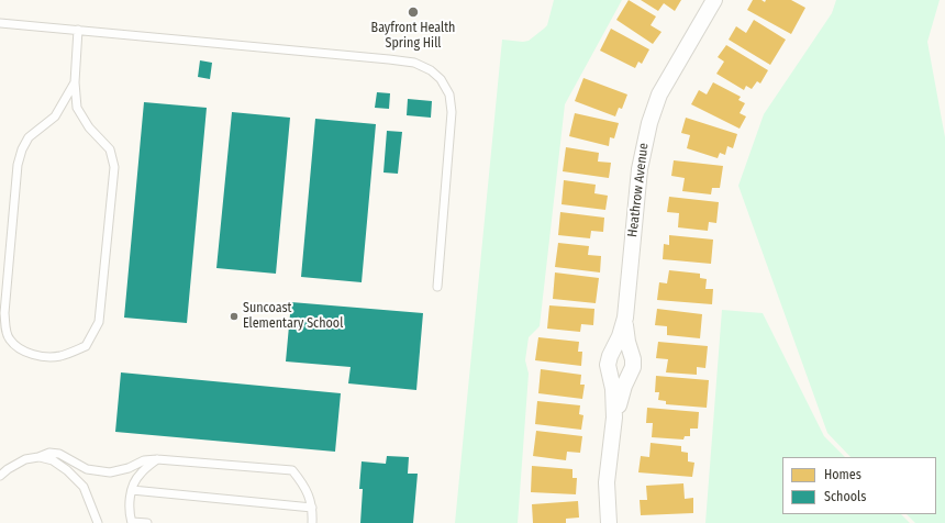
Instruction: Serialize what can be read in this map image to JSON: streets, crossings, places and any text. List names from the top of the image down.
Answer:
{
  "streets": {
    "street": ["Heathrow Avenue"]
  },
  "places": ["Bayfront Health Spring Hill", "Suncoast Elementary School"],
  "legend": ["Homes", "Schools"]
}
